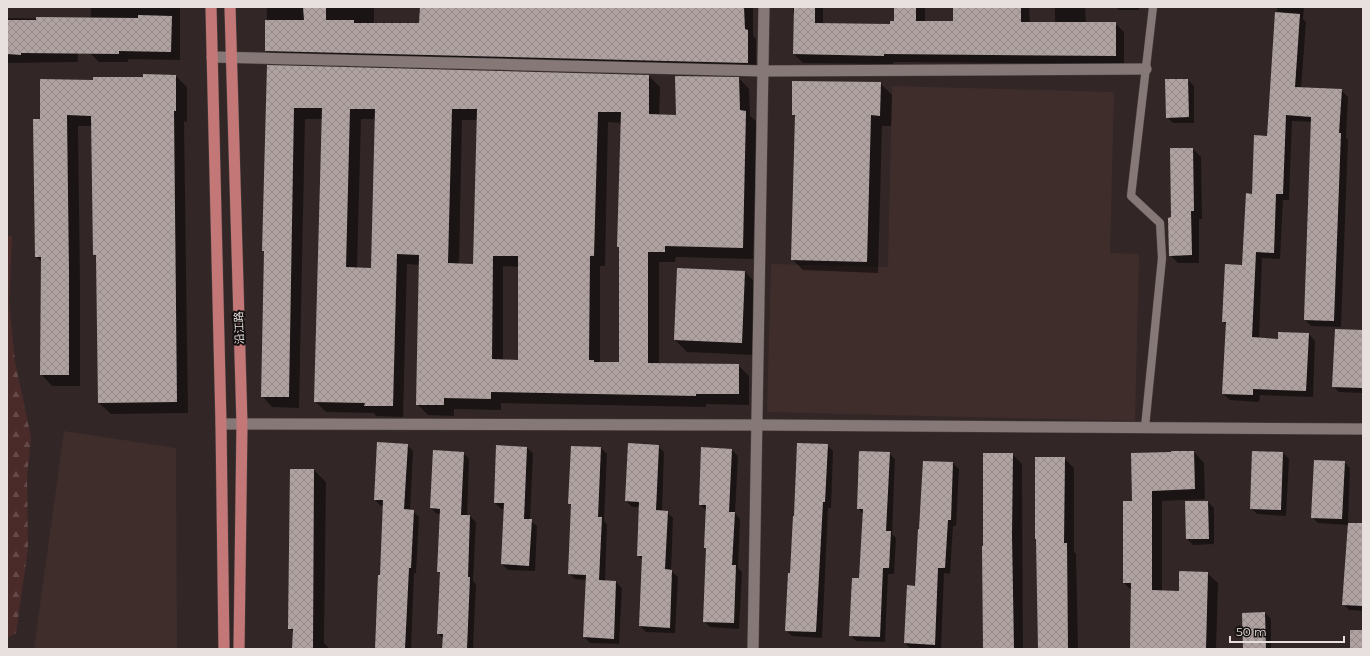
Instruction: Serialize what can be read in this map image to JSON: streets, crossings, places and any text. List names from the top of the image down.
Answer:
{
  "streets": {
    "main road": ["沿江路"]
  },
  "scale_bar": "50 m"
}
